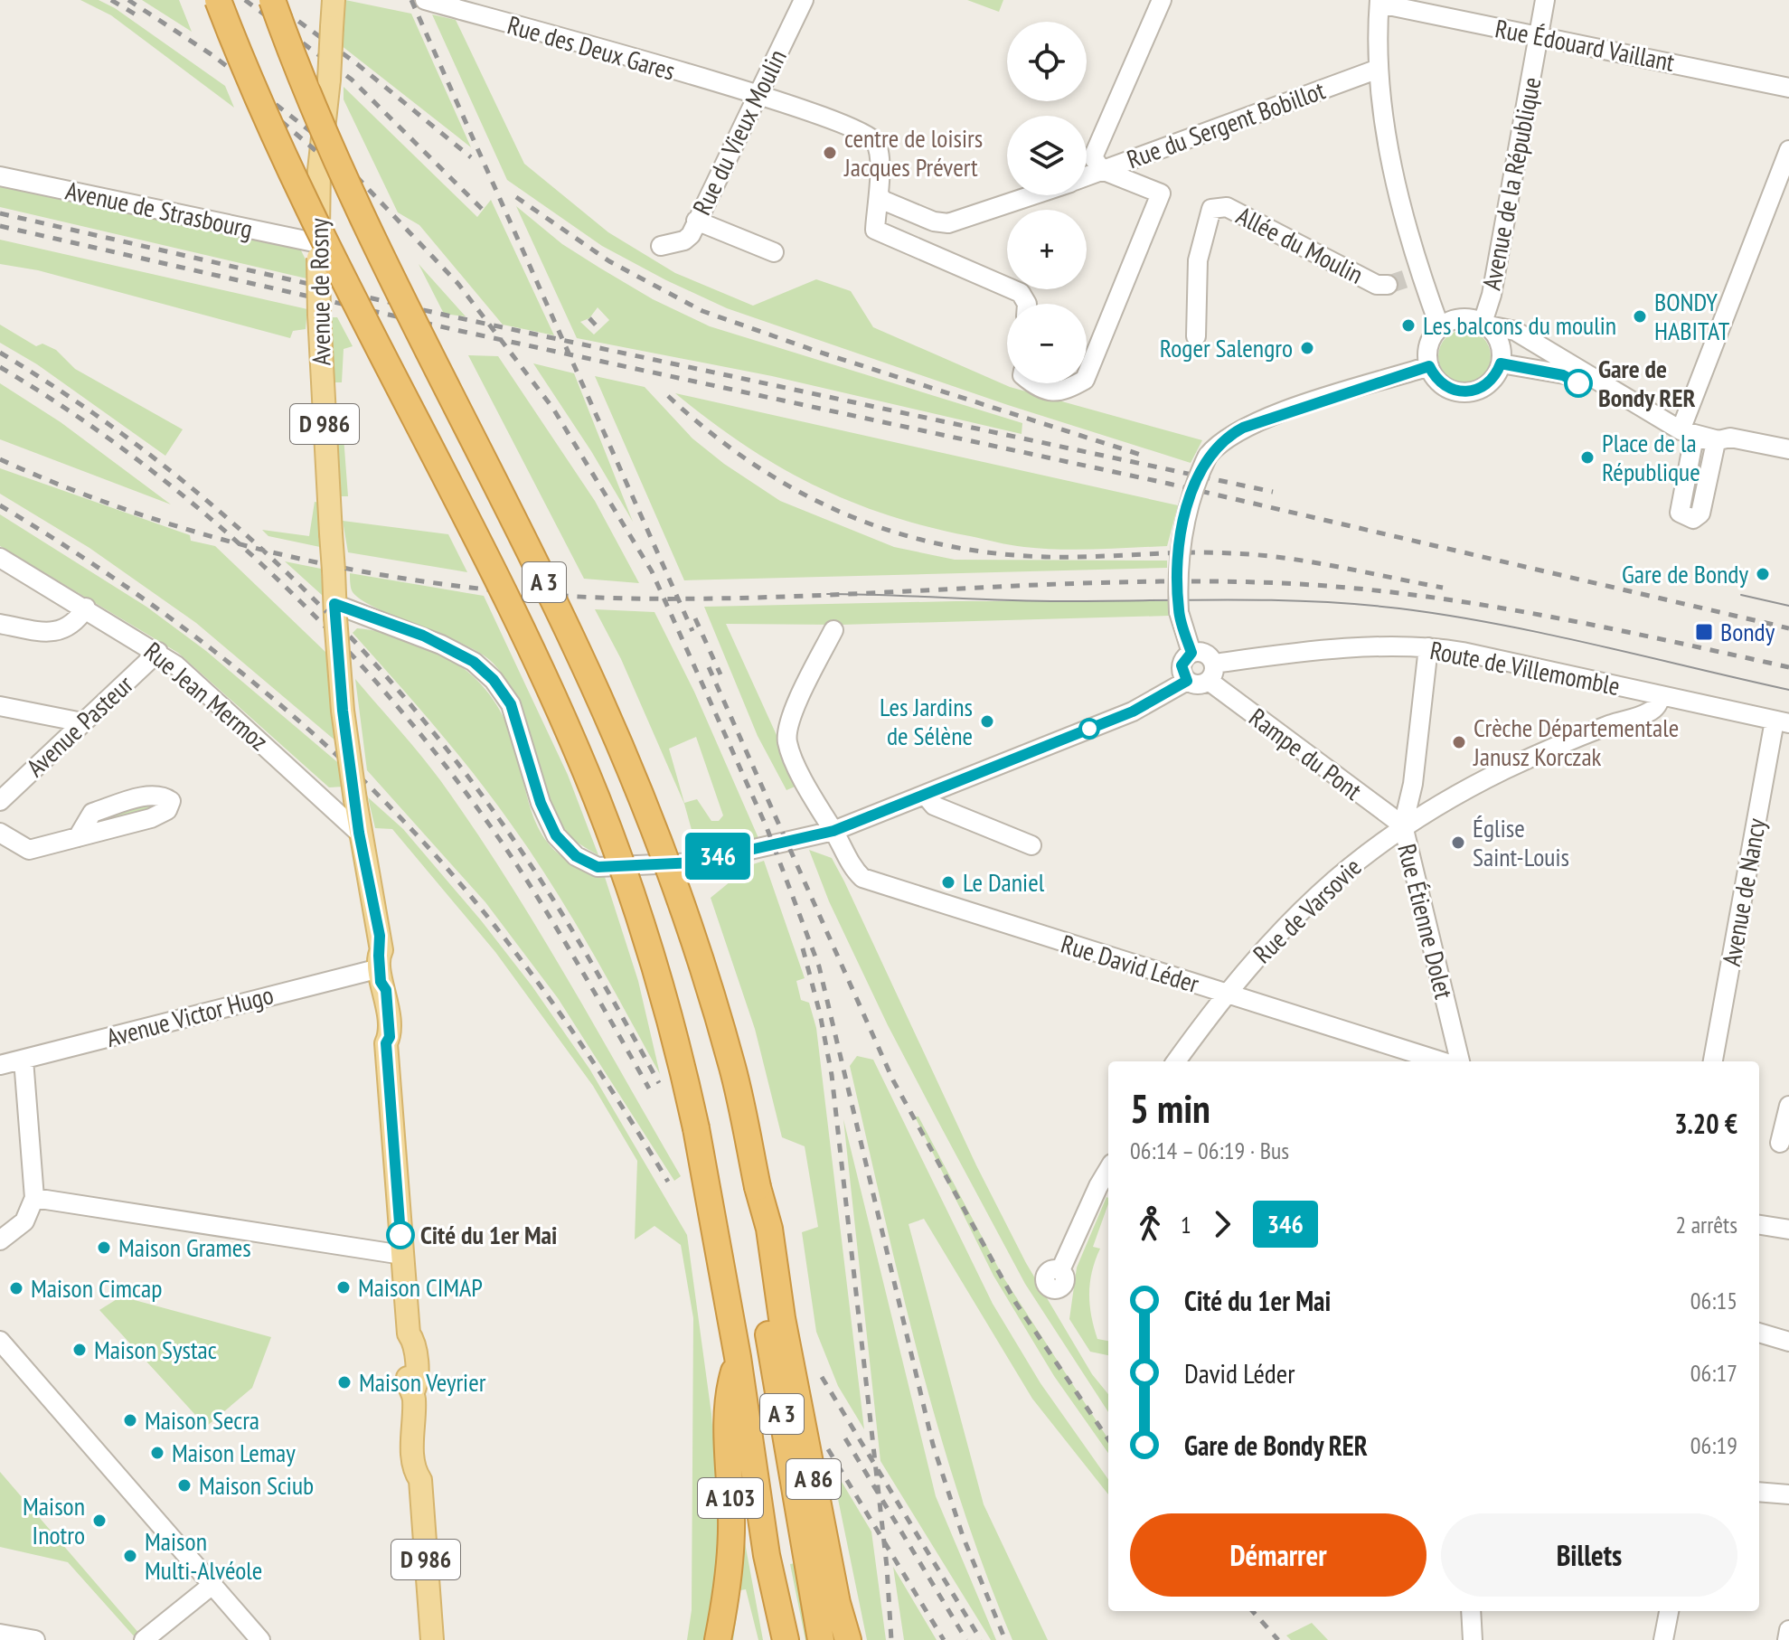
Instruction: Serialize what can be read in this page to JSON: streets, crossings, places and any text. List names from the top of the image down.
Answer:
{
  "streets": {
    "highway": ["A 3", "A 86", "A 103"],
    "main road": ["Avenue de Rosny", "D 986"],
    "street": [
      "Rue Édouard Vaillant",
      "Rue des Deux Gares",
      "Rue du Sergent Bobillot",
      "Rue du Vieux Moulin",
      "Avenue de la République",
      "Avenue de Strasbourg",
      "Allée du Moulin",
      "Route de Villemomble",
      "Rue Jean Mermoz",
      "Avenue Pasteur",
      "Rampe du Pont",
      "Avenue de Nancy",
      "Rue de Varsovie",
      "Rue Étienne Dolet",
      "Rue David Léder",
      "Avenue Victor Hugo"
    ]
  },
  "crossings": [
    ["Rue Édouard Vaillant", "Avenue de la République"],
    ["Rue des Deux Gares", "Rue du Vieux Moulin"],
    ["Avenue de Strasbourg", "Avenue de Rosny"],
    ["Avenue de Rosny", "Rue Jean Mermoz"],
    ["Avenue de Rosny", "Avenue Victor Hugo"],
    ["A 3", "A 86"],
    ["A 3", "A 103"],
    ["Route de Villemomble", "Rampe du Pont"],
    ["Route de Villemomble", "Avenue de Nancy"],
    ["Route de Villemomble", "Rue de Varsovie"],
    ["Route de Villemomble", "Rue Étienne Dolet"],
    ["Rue Jean Mermoz", "Avenue Pasteur"],
    ["Rampe du Pont", "Rue de Varsovie"],
    ["Rampe du Pont", "Rue Étienne Dolet"],
    ["Rue de Varsovie", "Rue Étienne Dolet"],
    ["Rue de Varsovie", "Rue David Léder"]
  ],
  "places": {
    "other": [
      "centre de loisirs Jacques Prévert",
      "BONDY HABITAT",
      "Les balcons du moulin",
      "Roger Salengro",
      "Gare de Bondy RER",
      "Place de la République",
      "Gare de Bondy",
      "Les Jardins de Sélène",
      "Crèche Départementale Janusz Korczak",
      "Église Saint-Louis",
      "Le Daniel",
      "Cité du 1er Mai",
      "Maison Grames",
      "Maison CIMAP",
      "Maison Cimcap",
      "Maison Systac",
      "Maison Veyrier",
      "Maison Secra",
      "Maison Lemay",
      "Maison Sciub",
      "Maison Inotro",
      "Maison Multi-Alvéole"
    ],
    "transit": ["Bondy"]
  },
  "lines": ["bus line 346"],
  "page": {
    "on_map": "346",
    "map_buttons": ["+", "−"],
    "heading": ["5 min", "06:14 – 06:19 · Bus", "3.20 €"],
    "legs": ["1", "346", "2 arrêts"],
    "list": [
      {
        "name": "Cité du 1er Mai",
        "value": "06:15"
      },
      {
        "name": "David Léder",
        "value": "06:17"
      },
      {
        "name": "Gare de Bondy RER",
        "value": "06:19"
      }
    ],
    "buttons": ["Démarrer", "Billets"]
  }
}
